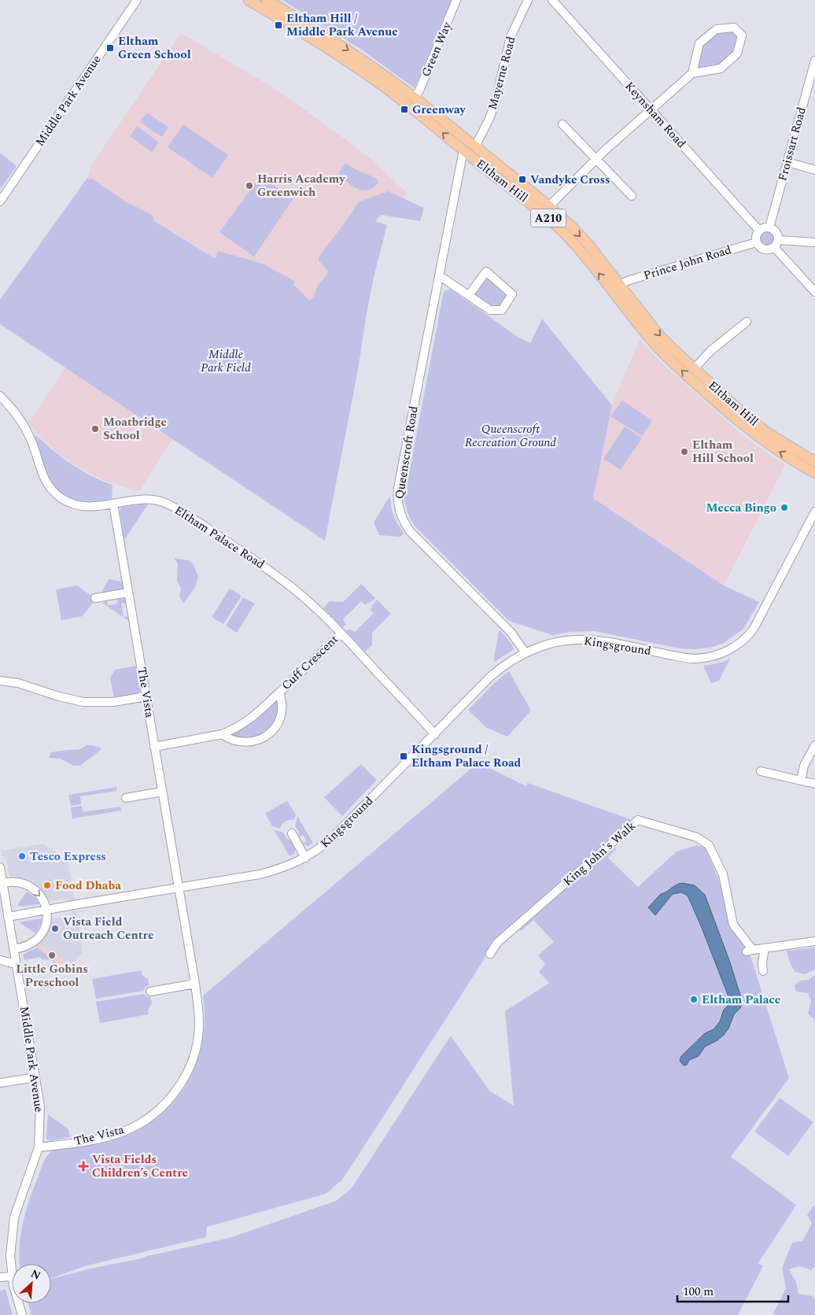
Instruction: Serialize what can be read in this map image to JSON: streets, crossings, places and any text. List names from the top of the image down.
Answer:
{
  "streets": {
    "main road": ["Eltham Hill", "A210"],
    "street": [
      "Green Way",
      "Mayerne Road",
      "Middle Park Avenue",
      "Keynsham Road",
      "Froissart Road",
      "Prince John Road",
      "Queenscroft Road",
      "Eltham Palace Road",
      "Kingsground",
      "Cuff Crescent",
      "The Vista",
      "King John's Walk"
    ]
  },
  "crossings": [
    ["Green Way", "Eltham Hill"],
    ["Mayerne Road", "Eltham Hill"],
    ["Middle Park Avenue", "Kingsground"],
    ["Middle Park Avenue", "The Vista"],
    ["Keynsham Road", "Froissart Road"],
    ["Keynsham Road", "Prince John Road"],
    ["Froissart Road", "Prince John Road"],
    ["Eltham Hill", "Prince John Road"],
    ["Eltham Hill", "Queenscroft Road"],
    ["Queenscroft Road", "Kingsground"],
    ["Eltham Palace Road", "Kingsground"],
    ["Eltham Palace Road", "Cuff Crescent"],
    ["Eltham Palace Road", "The Vista"],
    ["Kingsground", "The Vista"],
    ["Cuff Crescent", "The Vista"]
  ],
  "parks": ["Middle Park Field", "Queenscroft Recreation Ground"],
  "places": {
    "transit": [
      "Eltham Hill / Middle Park Avenue",
      "Eltham Green School",
      "Greenway",
      "Vandyke Cross",
      "Kingsground / Eltham Palace Road"
    ],
    "other": [
      "Harris Academy Greenwich",
      "Moatbridge School",
      "Eltham Hill School",
      "Mecca Bingo",
      "Tesco Express",
      "Food Dhaba",
      "Vista Field Outreach Centre",
      "Little Gobins Preschool",
      "Eltham Palace"
    ],
    "health": ["Vista Fields Children’s Centre"]
  },
  "scale_bar": "100 m",
  "north": "top right"
}
